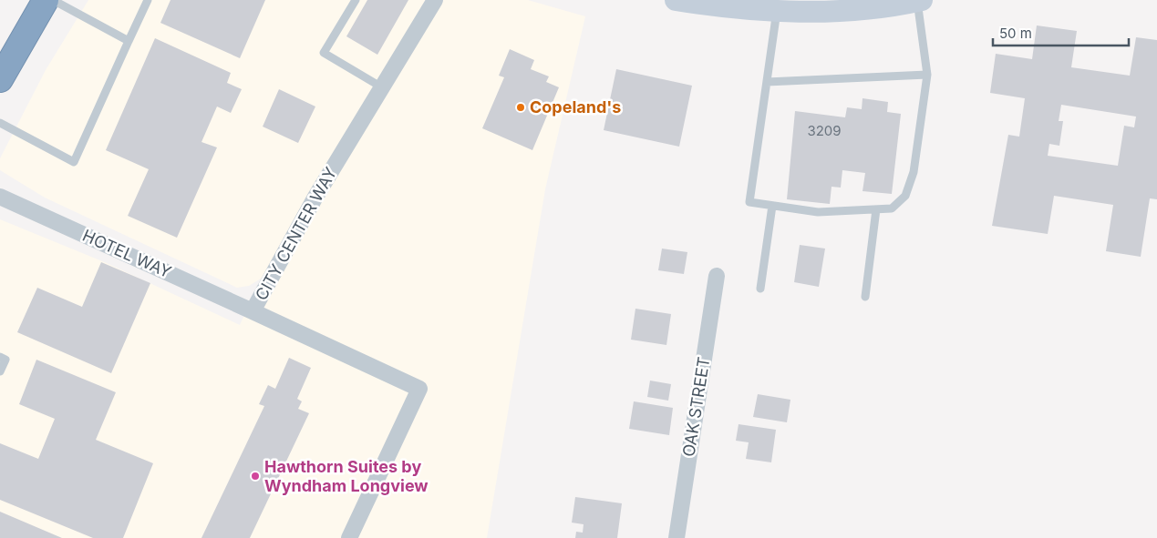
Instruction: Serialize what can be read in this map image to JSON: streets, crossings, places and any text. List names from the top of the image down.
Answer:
{
  "streets": {
    "street": ["CITY CENTER WAY", "HOTEL WAY", "OAK STREET"]
  },
  "crossings": [
    ["CITY CENTER WAY", "HOTEL WAY"]
  ],
  "places": ["Copeland's", "Hawthorn Suites by Wyndham Longview"],
  "house_numbers": ["3209"],
  "scale_bar": "50 m"
}
